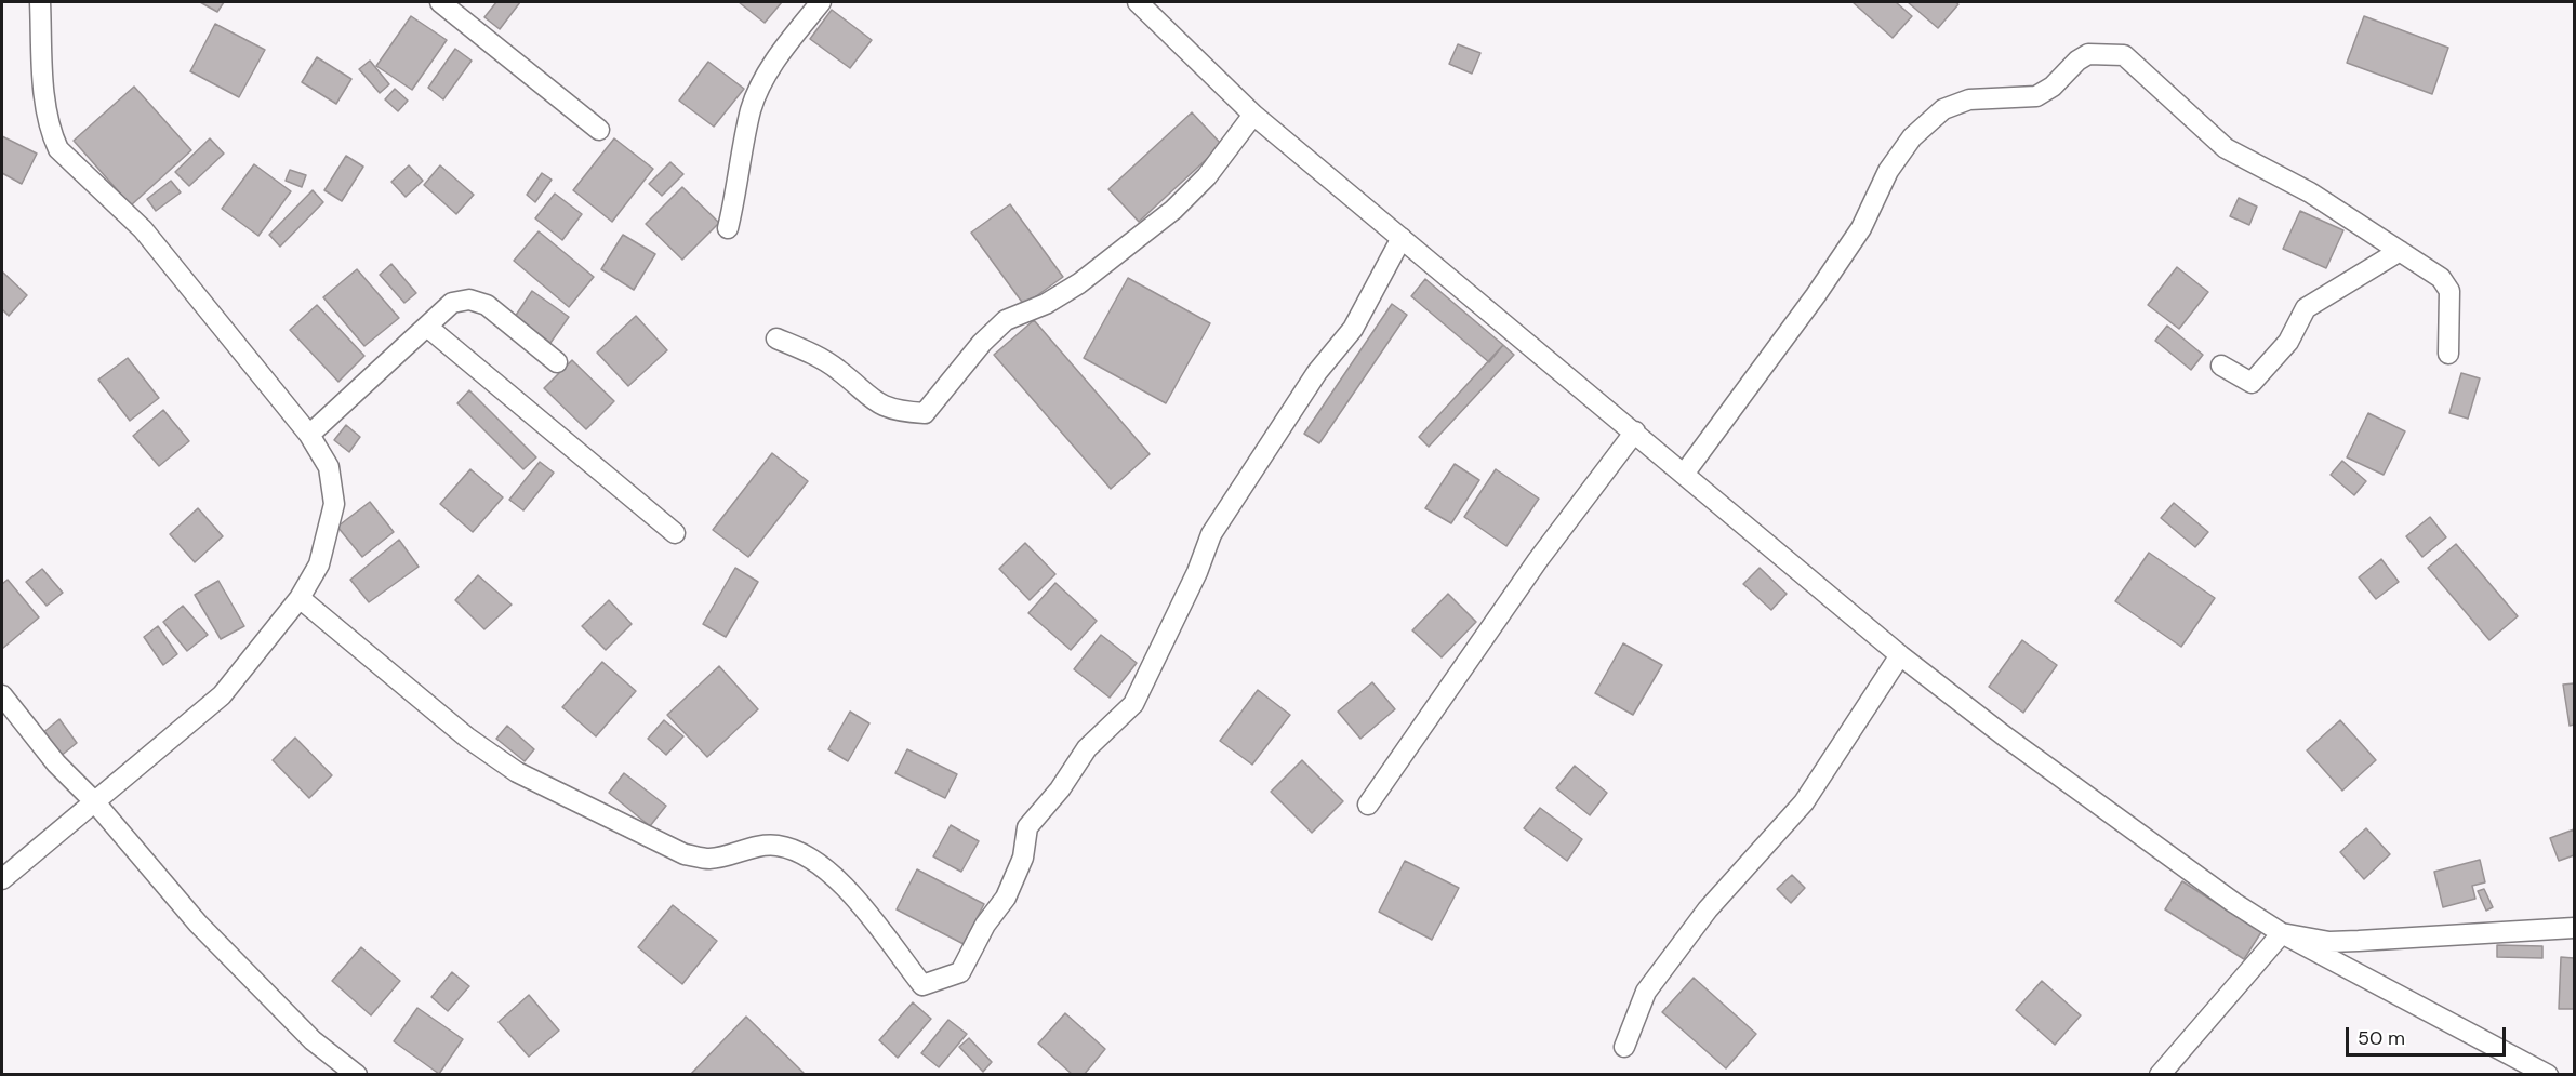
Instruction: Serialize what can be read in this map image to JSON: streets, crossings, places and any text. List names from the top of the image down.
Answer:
{
  "scale_bar": "50 m"
}
